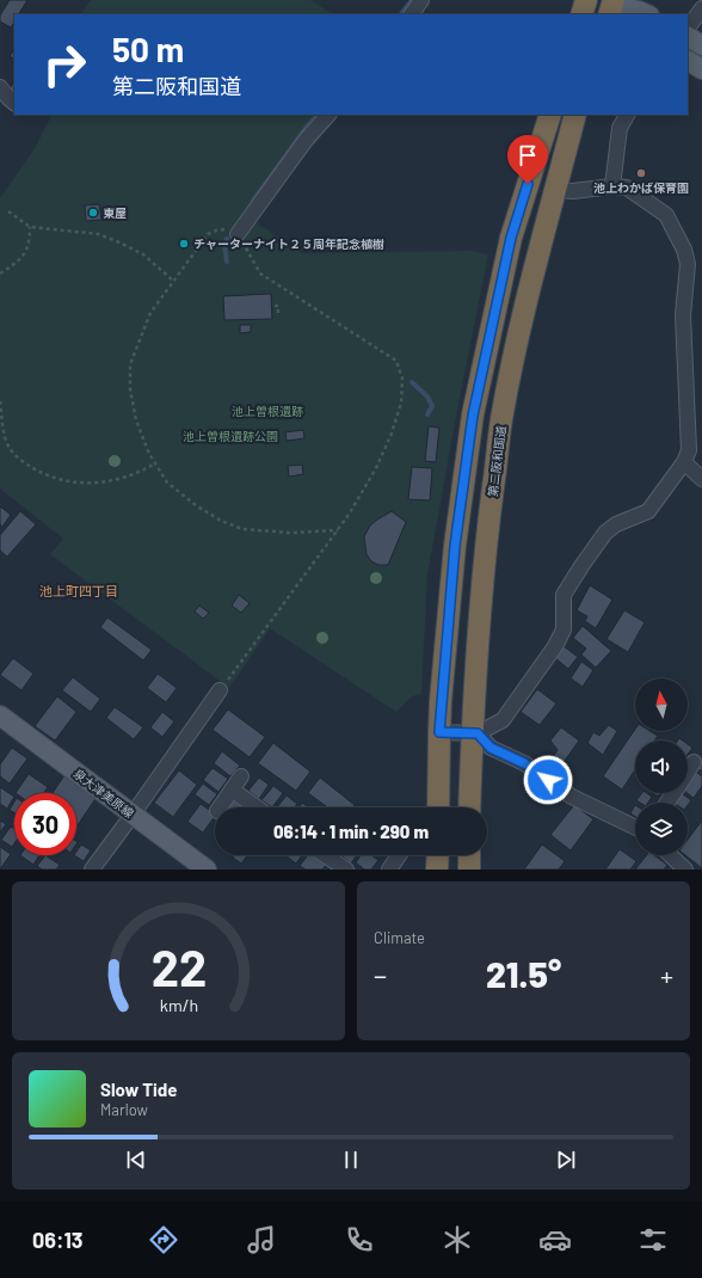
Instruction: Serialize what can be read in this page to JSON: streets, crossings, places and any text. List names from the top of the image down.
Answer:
{
  "streets": {
    "highway": ["第二阪和国道"],
    "main road": ["泉大津美原線"]
  },
  "districts": ["池上町四丁目"],
  "parks": ["池上曽根遺跡", "池上曽根遺跡公園"],
  "places": ["池上わかば保育園", "東屋", "チャーターナイト２５周年記念植樹"],
  "north": "top",
  "page": {
    "turn": ["50 m", "第二阪和国道"],
    "limit": "30",
    "trip": "06:14 · 1 min · 290 m",
    "tile": "Climate",
    "heat": ["−", "21.5°", "+"],
    "song": ["Slow Tide", "Marlow"],
    "tabs": "06:13",
    "gauge": ["22", "km/h"]
  }
}
